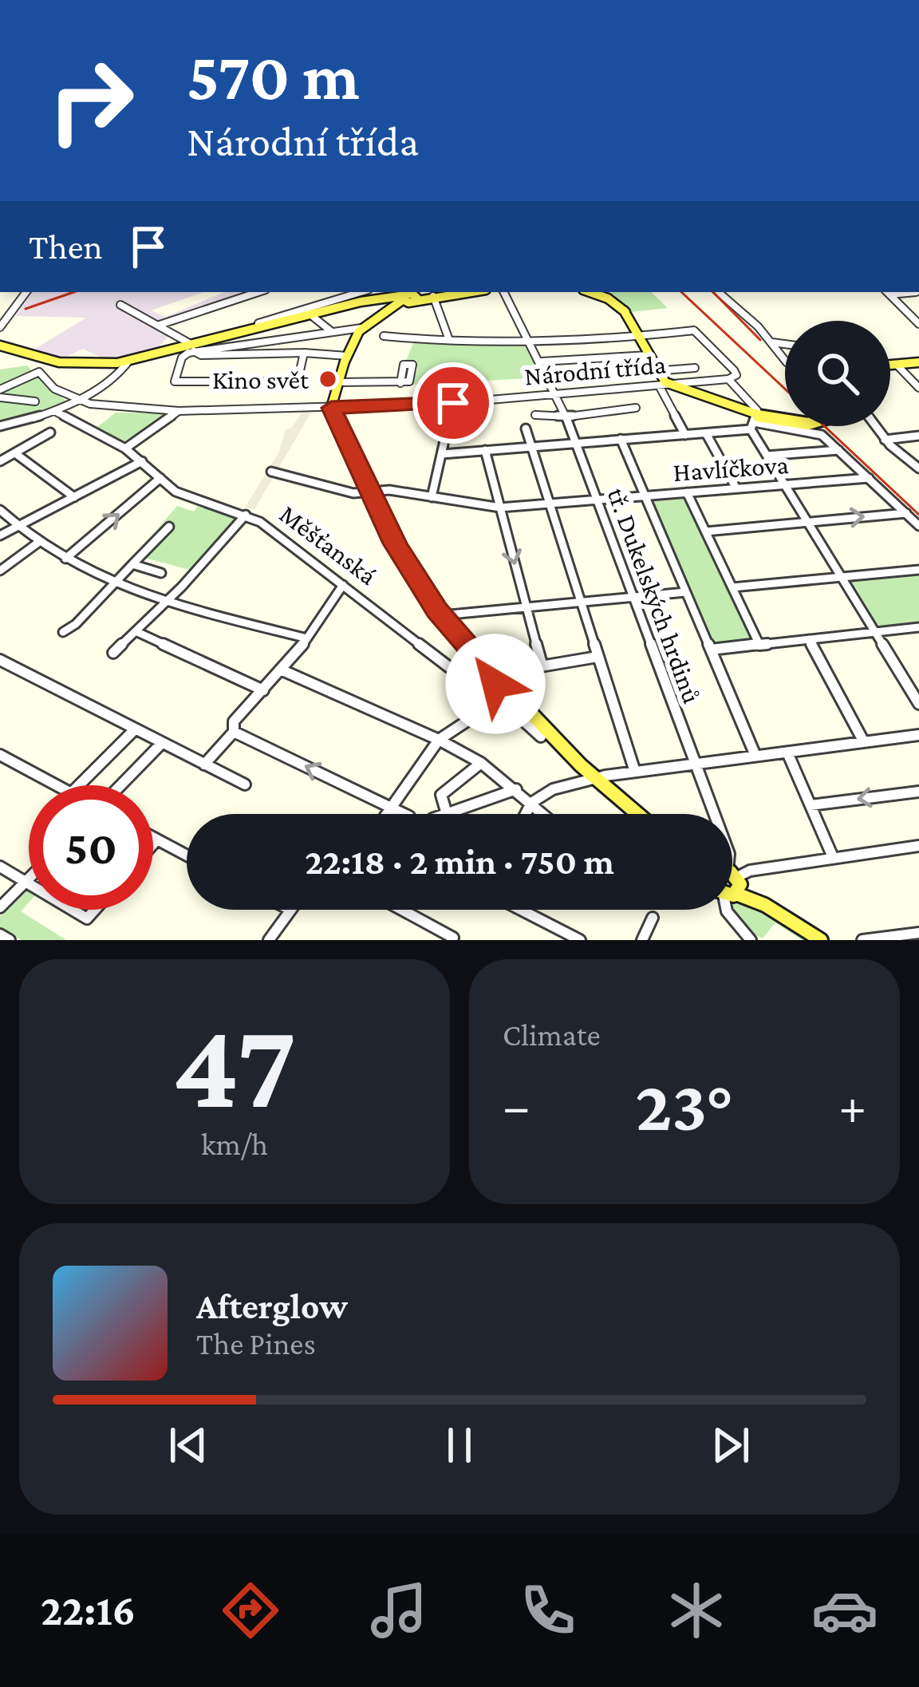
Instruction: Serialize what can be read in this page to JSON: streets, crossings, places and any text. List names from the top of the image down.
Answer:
{
  "streets": {
    "main road": ["Měšťanská"],
    "street": ["Národní třída", "Havlíčkova", "tř. Dukelských hrdinů"]
  },
  "crossings": [
    ["Národní třída", "tř. Dukelských hrdinů"],
    ["Havlíčkova", "tř. Dukelských hrdinů"]
  ],
  "places": ["Kino svět"],
  "page": {
    "turn": ["570 m", "Národní třída"],
    "then": "Then",
    "limit": "50",
    "trip": "22:18 · 2 min · 750 m",
    "tile": [
      ["47", "km/h"],
      "Climate"
    ],
    "heat": ["−", "23°", "+"],
    "song": ["Afterglow", "The Pines"],
    "tabs": "22:16"
  }
}
